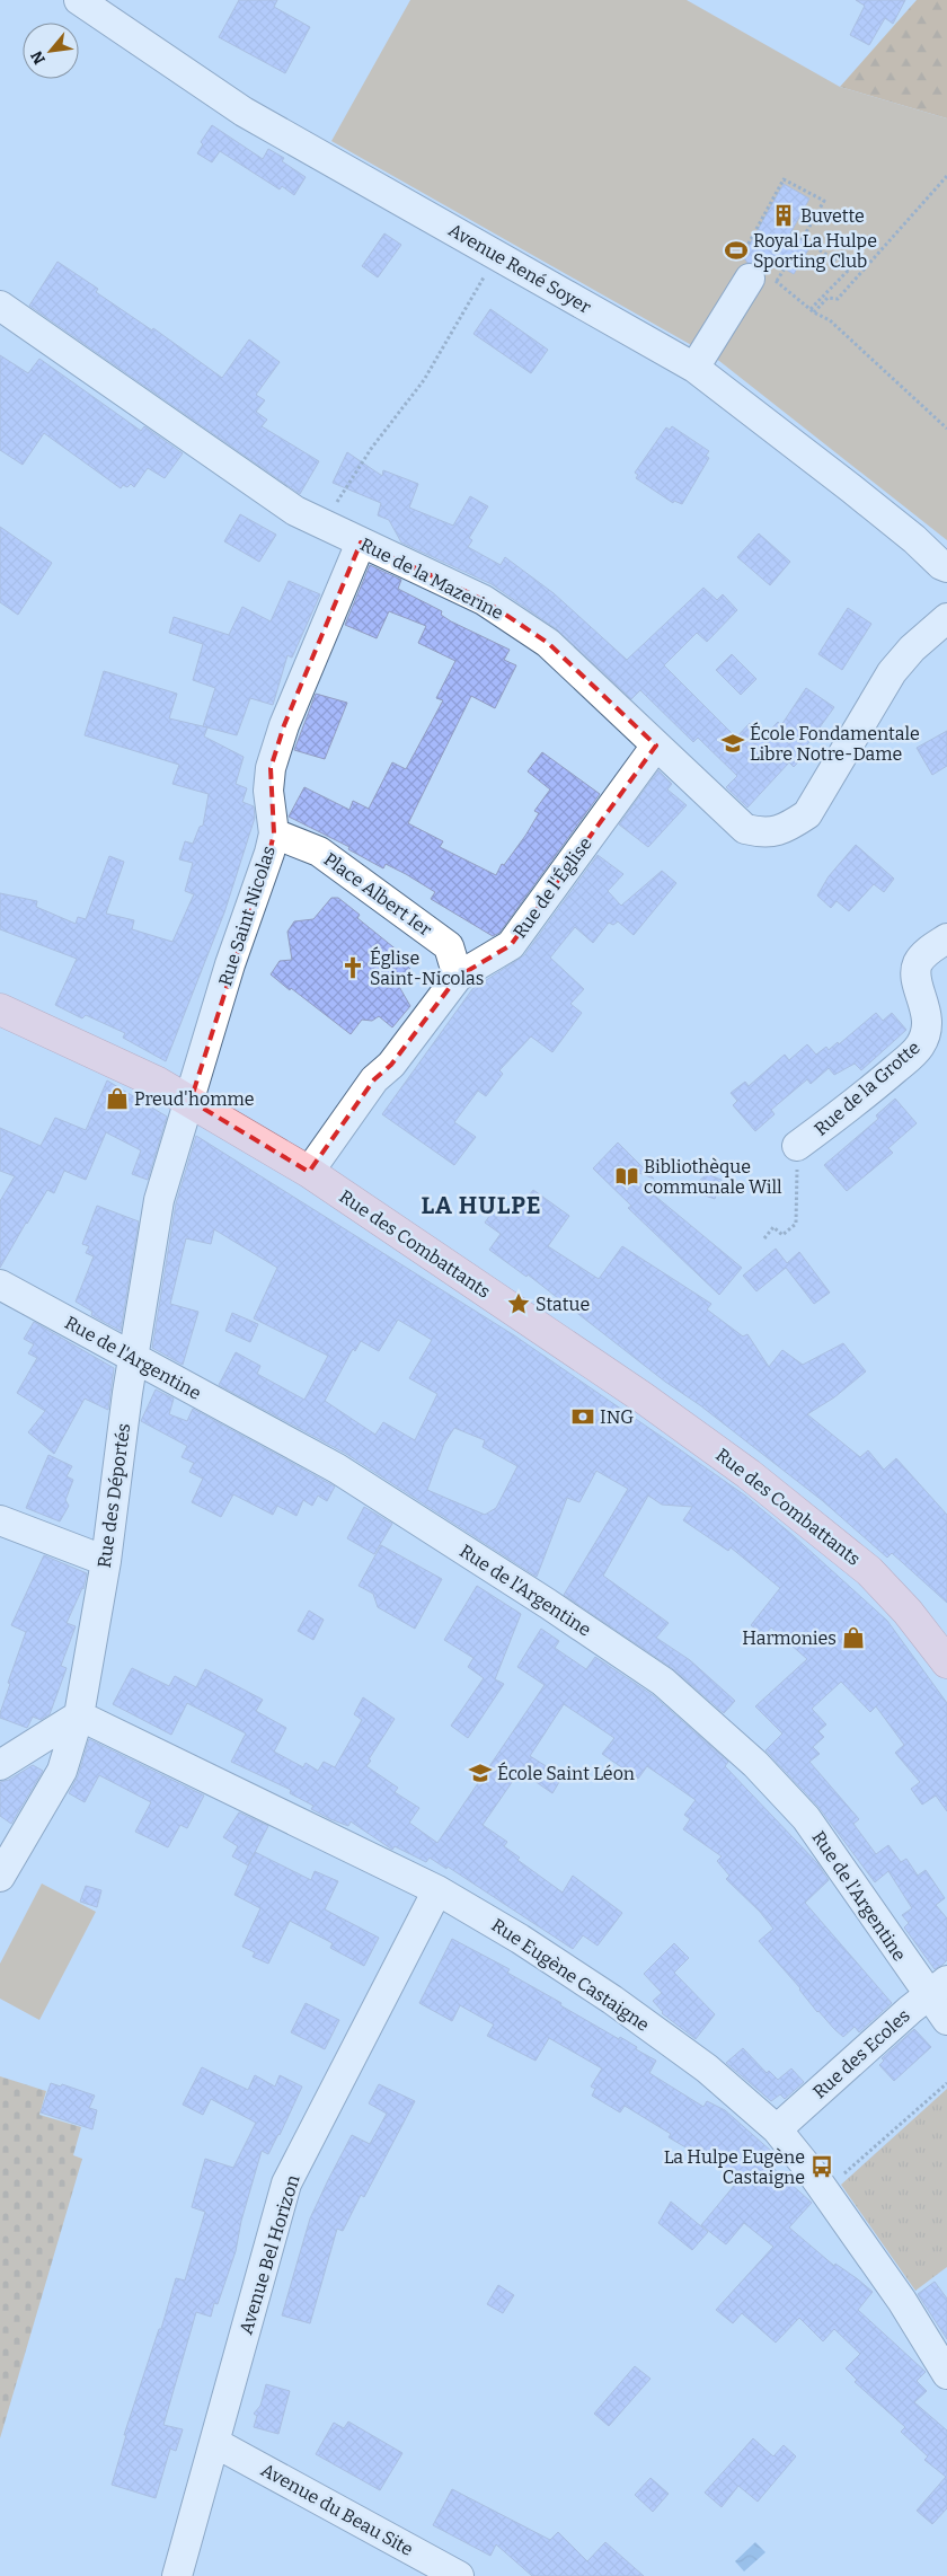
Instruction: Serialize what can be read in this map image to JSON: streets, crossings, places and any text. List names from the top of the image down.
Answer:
{
  "streets": {
    "main road": ["Rue des Combattants"],
    "street": [
      "Avenue René Soyer",
      "Rue de la Mazerine",
      "Rue de l'Église",
      "Place Albert Ier",
      "Rue Saint Nicolas",
      "Rue de la Grotte",
      "Rue de l'Argentine",
      "Rue des Déportés",
      "Rue Eugène Castaigne",
      "Rue des Ecoles",
      "Avenue Bel Horizon",
      "Avenue du Beau Site"
    ]
  },
  "crossings": [
    ["Rue de la Mazerine", "Rue de l'Église"],
    ["Rue de la Mazerine", "Rue Saint Nicolas"],
    ["Rue de l'Église", "Place Albert Ier"],
    ["Rue de l'Église", "Rue des Combattants"],
    ["Place Albert Ier", "Rue Saint Nicolas"],
    ["Rue Saint Nicolas", "Rue des Combattants"],
    ["Rue Saint Nicolas", "Rue des Déportés"],
    ["Rue des Combattants", "Rue des Déportés"],
    ["Rue de l'Argentine", "Rue des Déportés"],
    ["Rue de l'Argentine", "Rue des Ecoles"],
    ["Rue des Déportés", "Rue Eugène Castaigne"],
    ["Rue Eugène Castaigne", "Rue des Ecoles"],
    ["Rue Eugène Castaigne", "Avenue Bel Horizon"],
    ["Avenue Bel Horizon", "Avenue du Beau Site"]
  ],
  "districts": ["LA HULPE"],
  "places": {
    "building": ["Buvette"],
    "sports": ["Royal La Hulpe Sporting Club"],
    "school or university": ["École Fondamentale Libre Notre-Dame", "École Saint Léon"],
    "church": ["Église Saint-Nicolas"],
    "shop": ["Preud'homme", "Harmonies"],
    "library": ["Bibliothèque communale Will"],
    "place": ["Statue"],
    "bank": ["ING"],
    "bus stop": ["La Hulpe Eugène Castaigne"]
  },
  "north": "bottom left"
}
